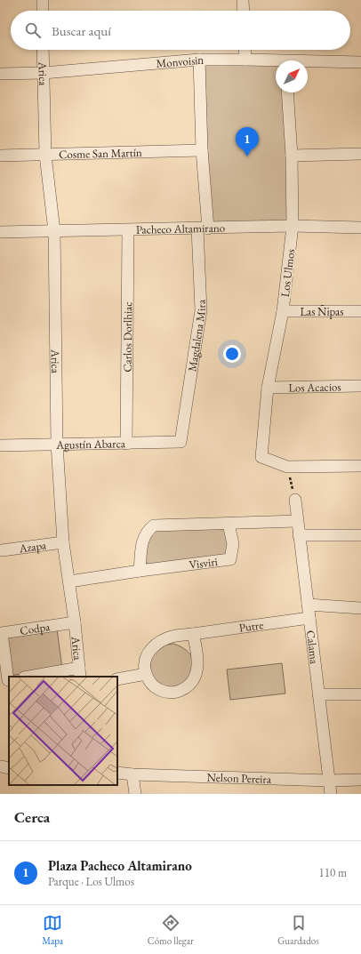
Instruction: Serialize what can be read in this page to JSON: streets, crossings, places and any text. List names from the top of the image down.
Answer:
{
  "streets": {
    "street": [
      "Monvoisin",
      "Arica",
      "Cosme San Martín",
      "Pacheco Altamirano",
      "Los Ulmos",
      "Las Ñipas",
      "Magdalena Mira",
      "Carlos Dorlhiac",
      "Los Acacios",
      "Agustín Abarca",
      "Azapa",
      "Visviri",
      "Putre",
      "Codpa",
      "Calama",
      "Nelson Pereira"
    ]
  },
  "crossings": [
    ["Monvoisin", "Arica"],
    ["Monvoisin", "Magdalena Mira"],
    ["Arica", "Cosme San Martín"],
    ["Arica", "Pacheco Altamirano"],
    ["Arica", "Agustín Abarca"],
    ["Arica", "Azapa"],
    ["Arica", "Visviri"],
    ["Arica", "Codpa"],
    ["Cosme San Martín", "Magdalena Mira"],
    ["Pacheco Altamirano", "Los Ulmos"],
    ["Pacheco Altamirano", "Magdalena Mira"],
    ["Pacheco Altamirano", "Carlos Dorlhiac"],
    ["Los Ulmos", "Las Ñipas"],
    ["Los Ulmos", "Los Acacios"],
    ["Magdalena Mira", "Agustín Abarca"],
    ["Carlos Dorlhiac", "Agustín Abarca"],
    ["Putre", "Calama"],
    ["Calama", "Nelson Pereira"]
  ],
  "north": "top right",
  "page": {
    "search": "Buscar aquí",
    "pins": "1",
    "heading": "Cerca",
    "list": [
      {
        "mark": "1",
        "name": "Plaza Pacheco Altamirano",
        "note": "Parque · Los Ulmos",
        "value": "110 m"
      }
    ],
    "nav": ["Mapa", "Cómo llegar", "Guardados"]
  }
}
